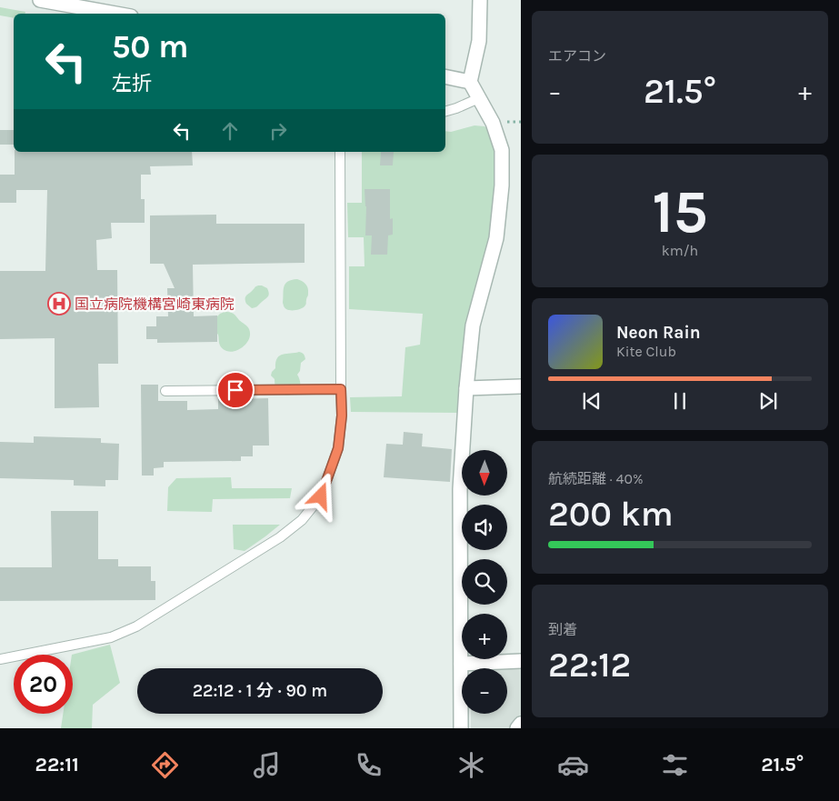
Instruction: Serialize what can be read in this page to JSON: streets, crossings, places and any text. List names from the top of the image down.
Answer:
{
  "places": {
    "hospital": ["国立病院機構宮崎東病院"]
  },
  "north": "bottom",
  "page": {
    "tile": [
      "エアコン",
      ["15", "km/h"],
      ["航続距離 · 40%", "200 km"],
      ["到着", "22:12"]
    ],
    "turn": ["50 m", "左折"],
    "heat": ["−", "21.5°", "+"],
    "song": ["Neon Rain", "Kite Club"],
    "map_buttons": ["+", "−"],
    "limit": "20",
    "trip": "22:12 · 1 分 · 90 m",
    "tabs": ["22:11", "21.5°"]
  }
}
